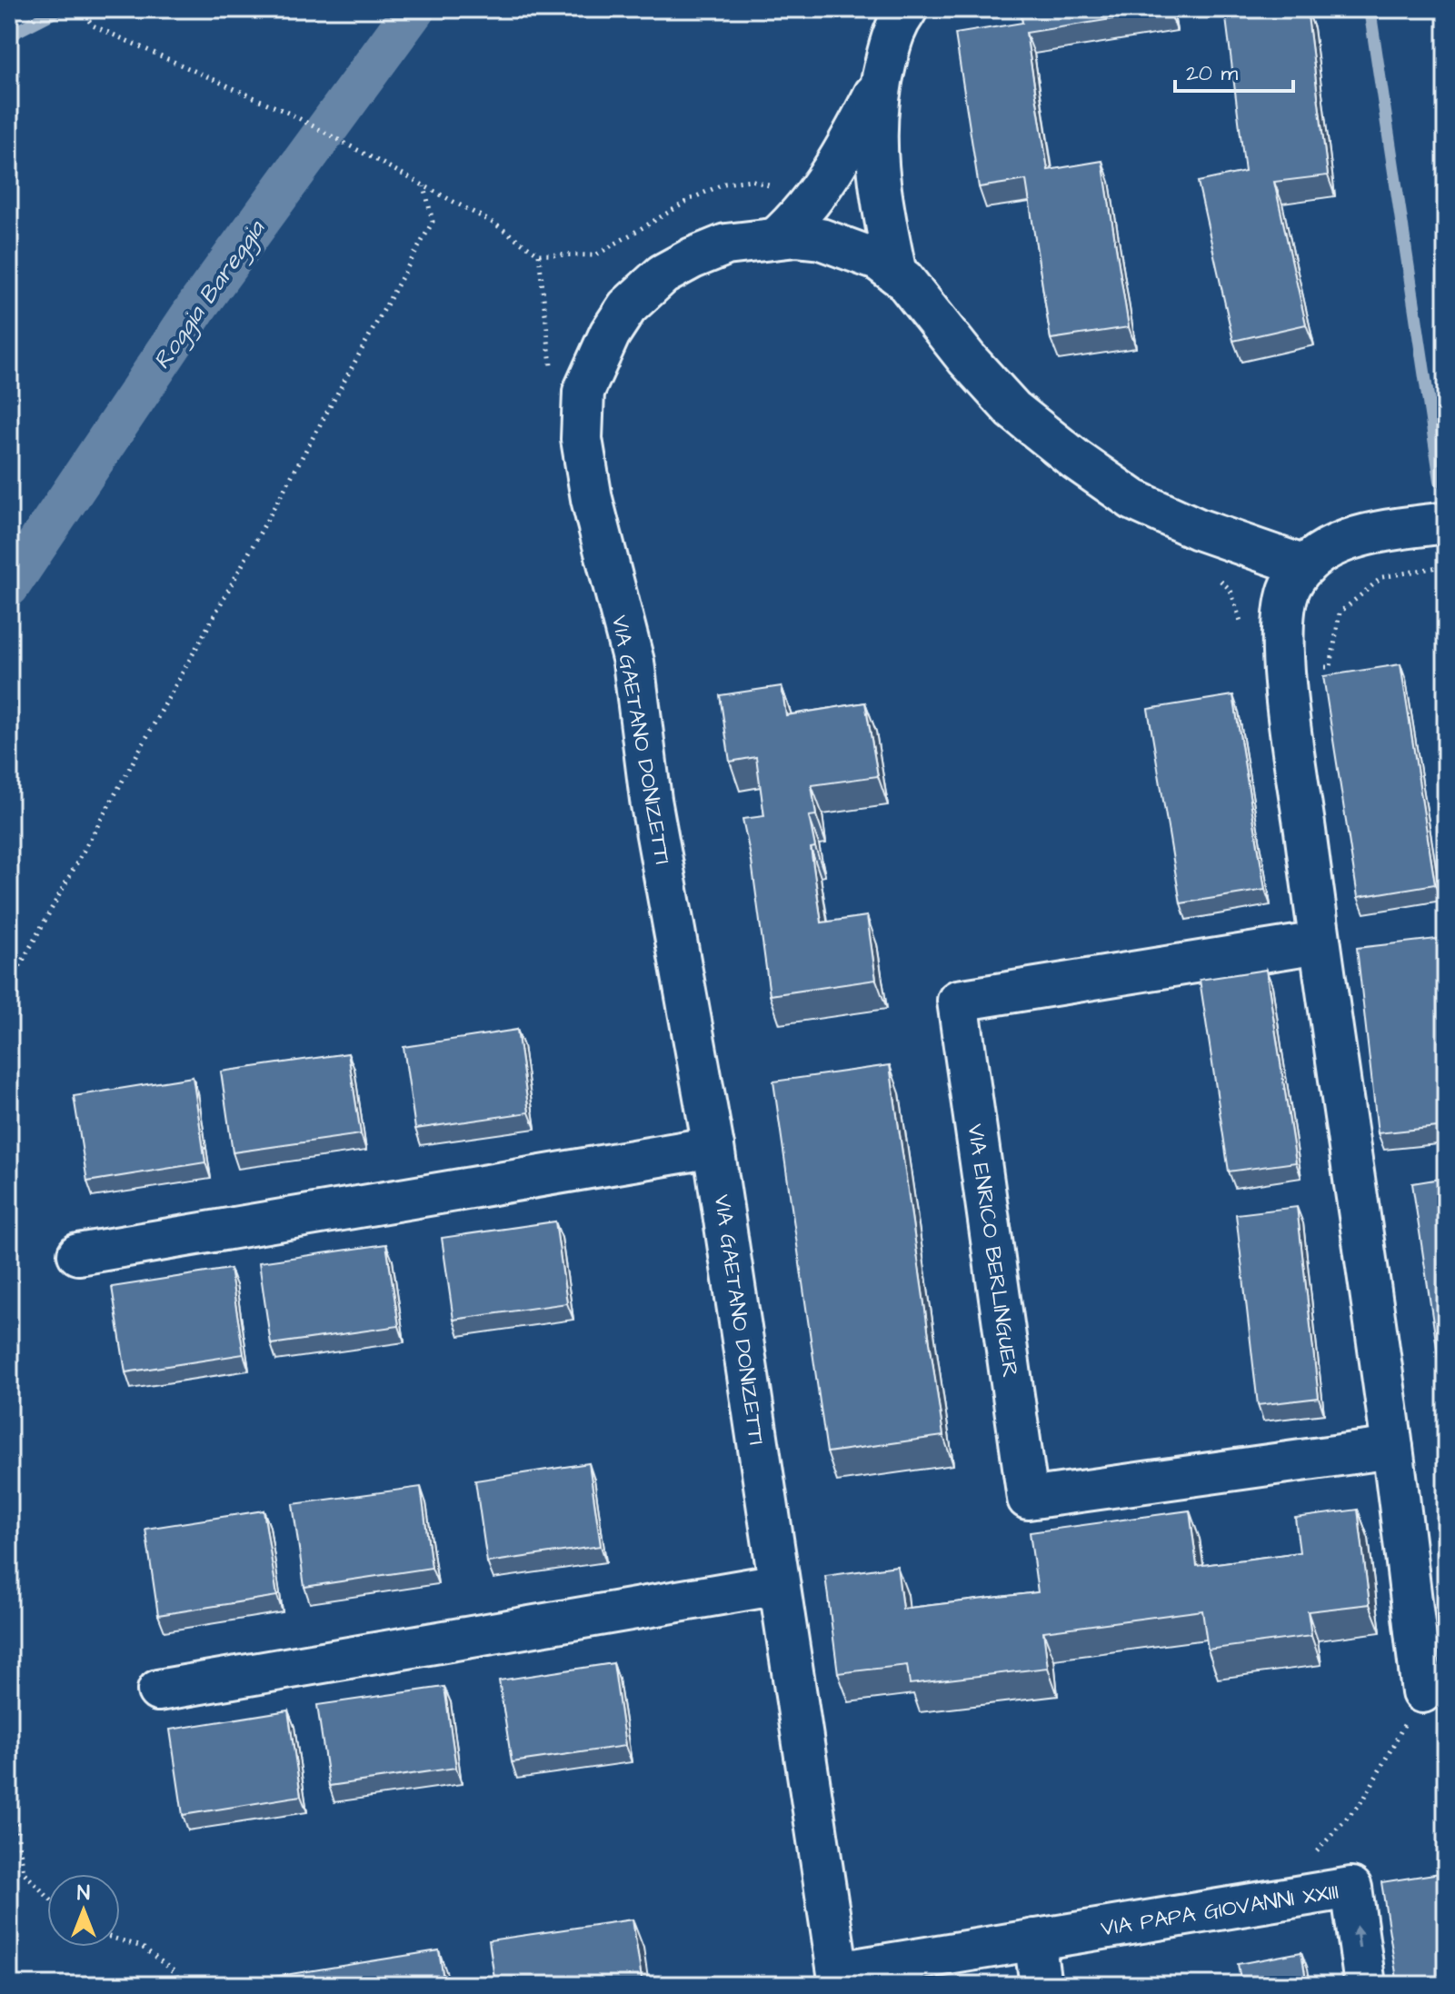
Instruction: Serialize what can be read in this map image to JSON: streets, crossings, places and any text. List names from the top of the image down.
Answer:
{
  "streets": {
    "street": ["VIA GAETANO DONIZETTI", "VIA ENRICO BERLINGUER", "VIA PAPA GIOVANNI XXIII"]
  },
  "crossings": [
    ["VIA GAETANO DONIZETTI", "VIA PAPA GIOVANNI XXIII"]
  ],
  "water": ["Roggia Bareggia"],
  "scale_bar": "20 m",
  "north": "top"
}
